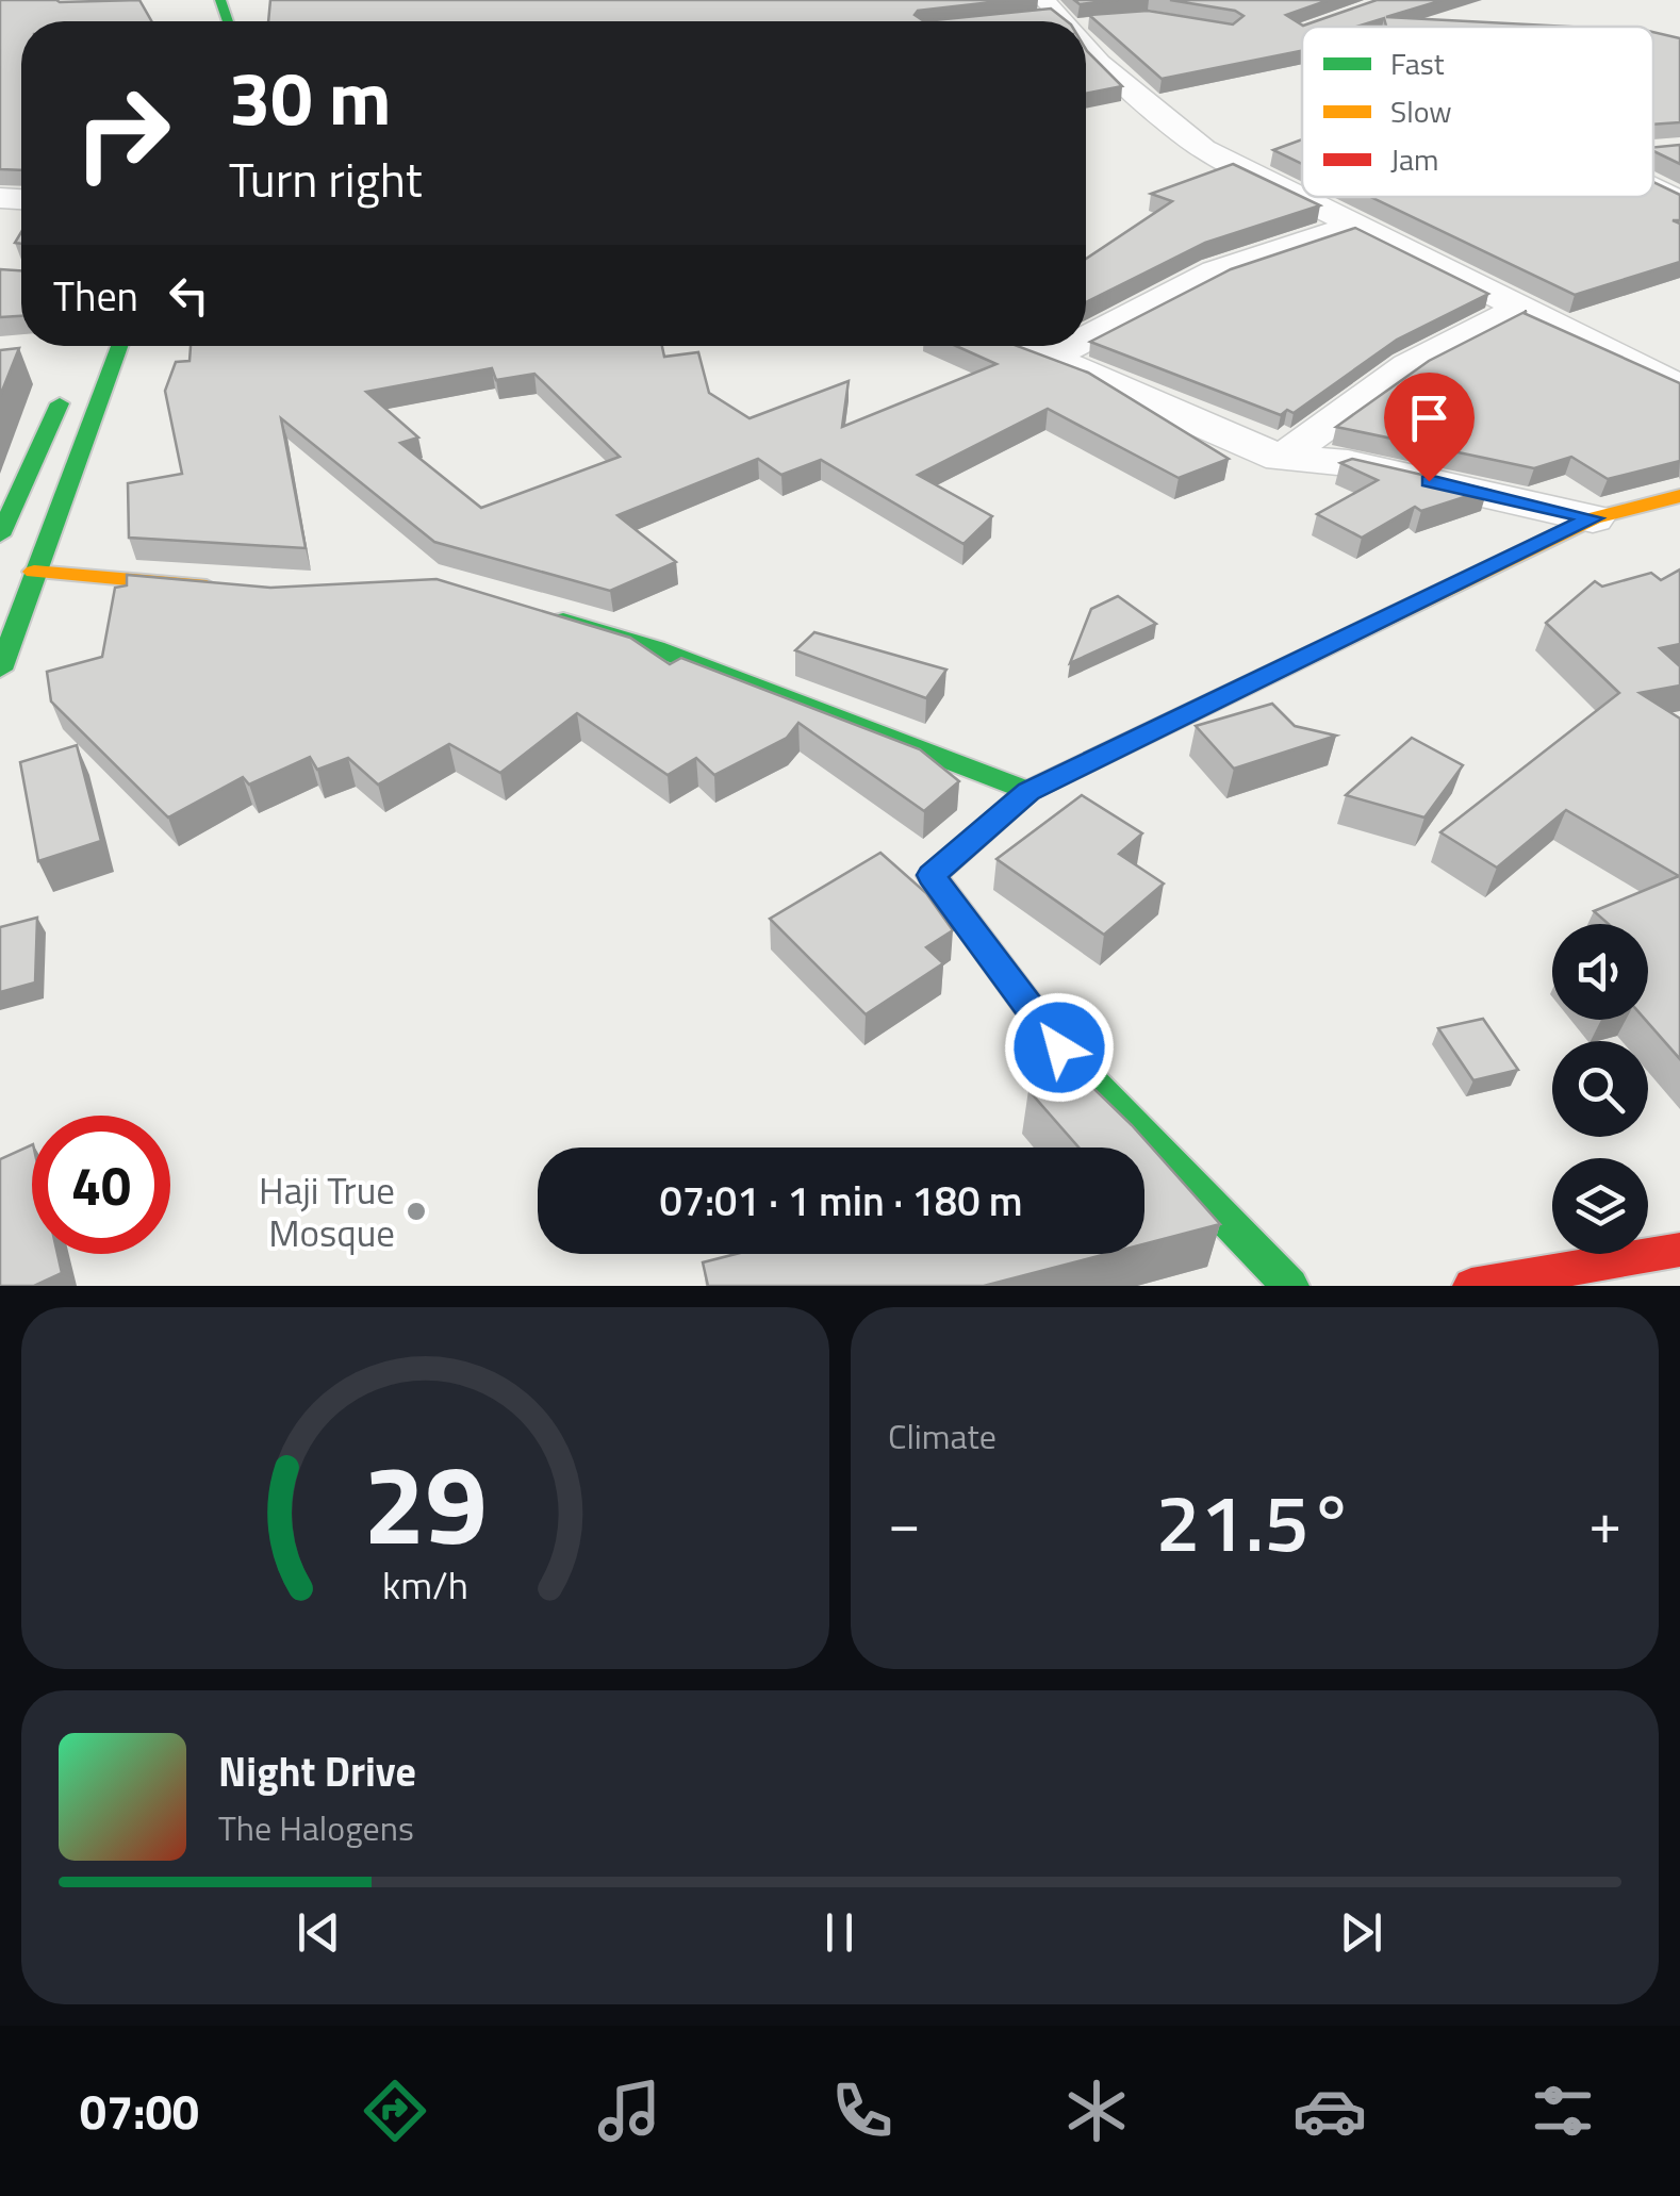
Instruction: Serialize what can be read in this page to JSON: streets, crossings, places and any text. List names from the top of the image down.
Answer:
{
  "places": ["Haji True Mosque"],
  "legend": ["Fast", "Slow", "Jam"],
  "page": {
    "turn": ["30 m", "Turn right"],
    "then": "Then",
    "limit": "40",
    "trip": "07:01 · 1 min · 180 m",
    "tile": "Climate",
    "heat": ["−", "21.5°", "+"],
    "song": ["Night Drive", "The Halogens"],
    "tabs": "07:00",
    "gauge": ["29", "km/h"]
  }
}
